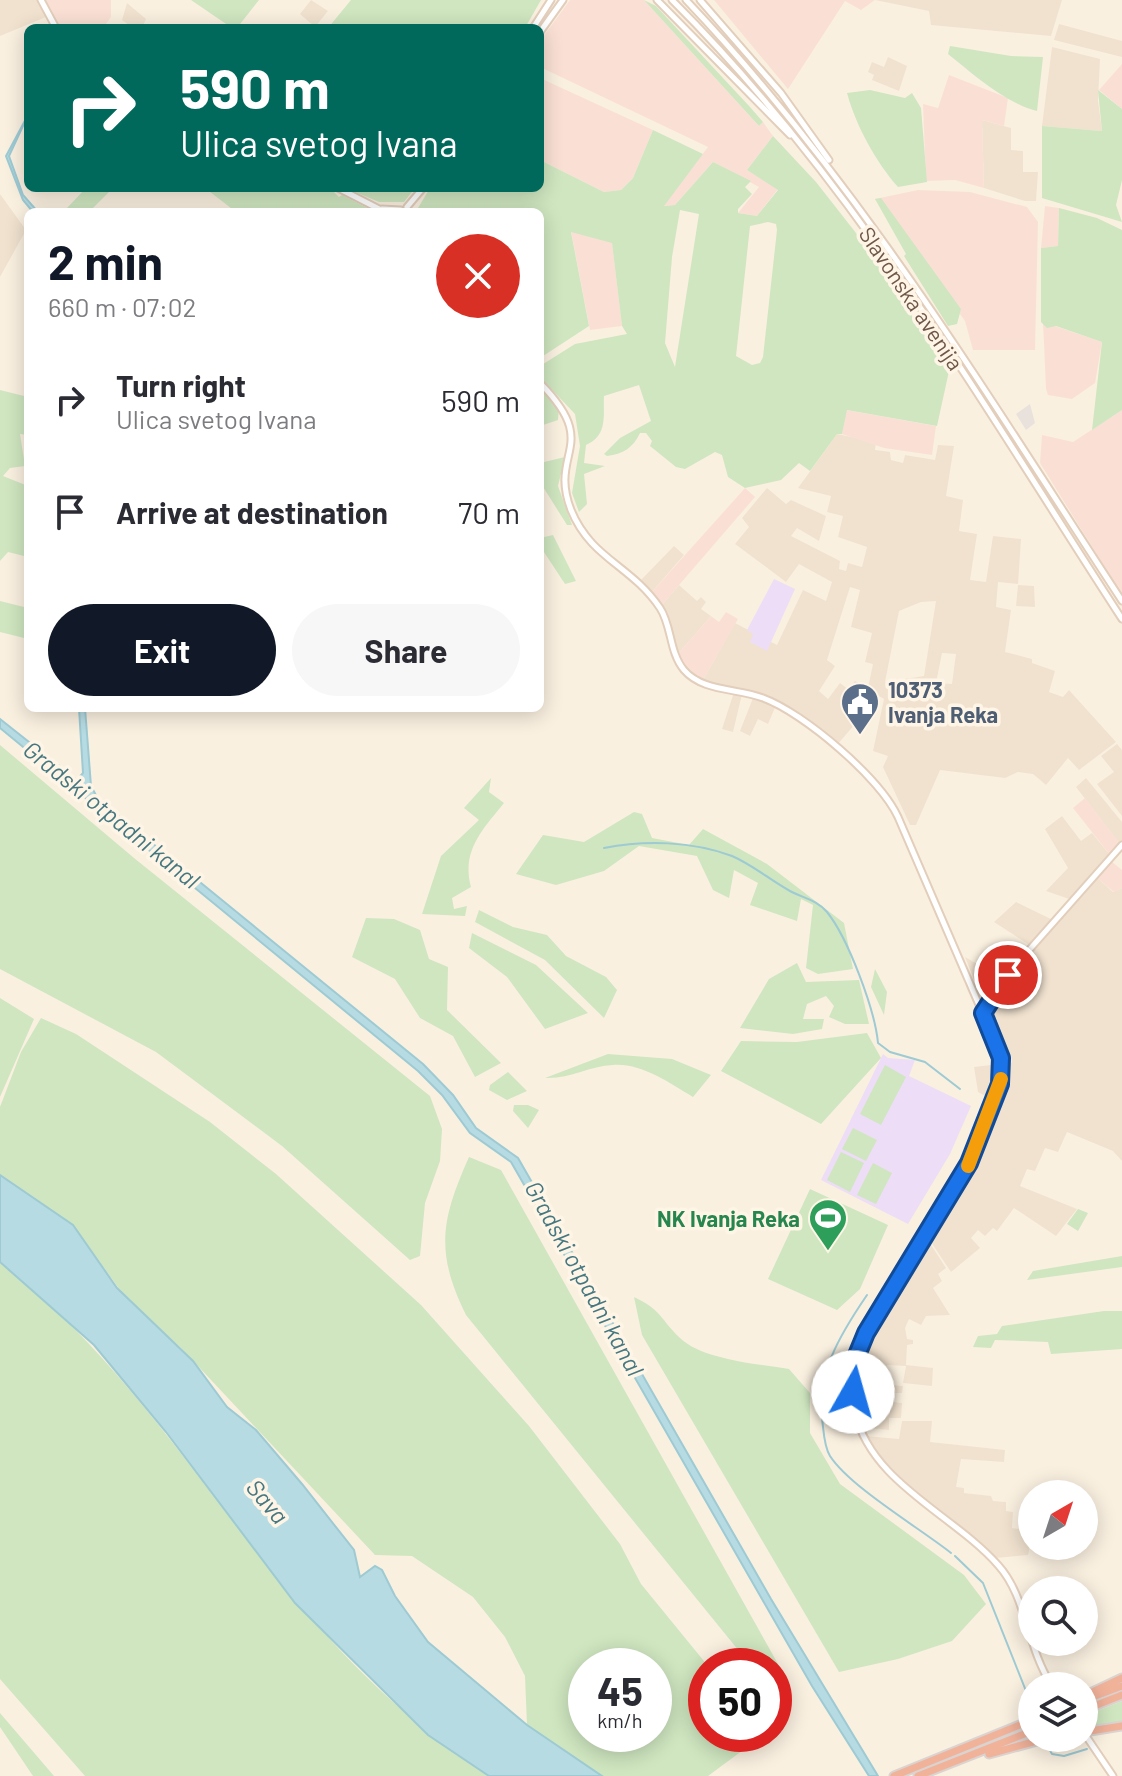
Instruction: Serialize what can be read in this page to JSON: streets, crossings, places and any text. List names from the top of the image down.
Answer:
{
  "streets": {
    "main road": ["Slavonska avenija"]
  },
  "water": ["Gradski otpadni kanal", "Sava"],
  "places": {
    "public building": ["10373 Ivanja Reka"],
    "sports": ["NK Ivanja Reka"]
  },
  "north": "top right",
  "page": {
    "turn": ["590 m", "Ulica svetog Ivana"],
    "heading": ["2 min", "660 m · 07:02"],
    "list": [
      {
        "name": "Turn right",
        "note": "Ulica svetog Ivana",
        "value": "590 m"
      },
      {
        "name": "Arrive at destination",
        "value": "70 m"
      }
    ],
    "buttons": ["Exit", "Share"],
    "speed": "45 km/h",
    "limit": "50"
  }
}
